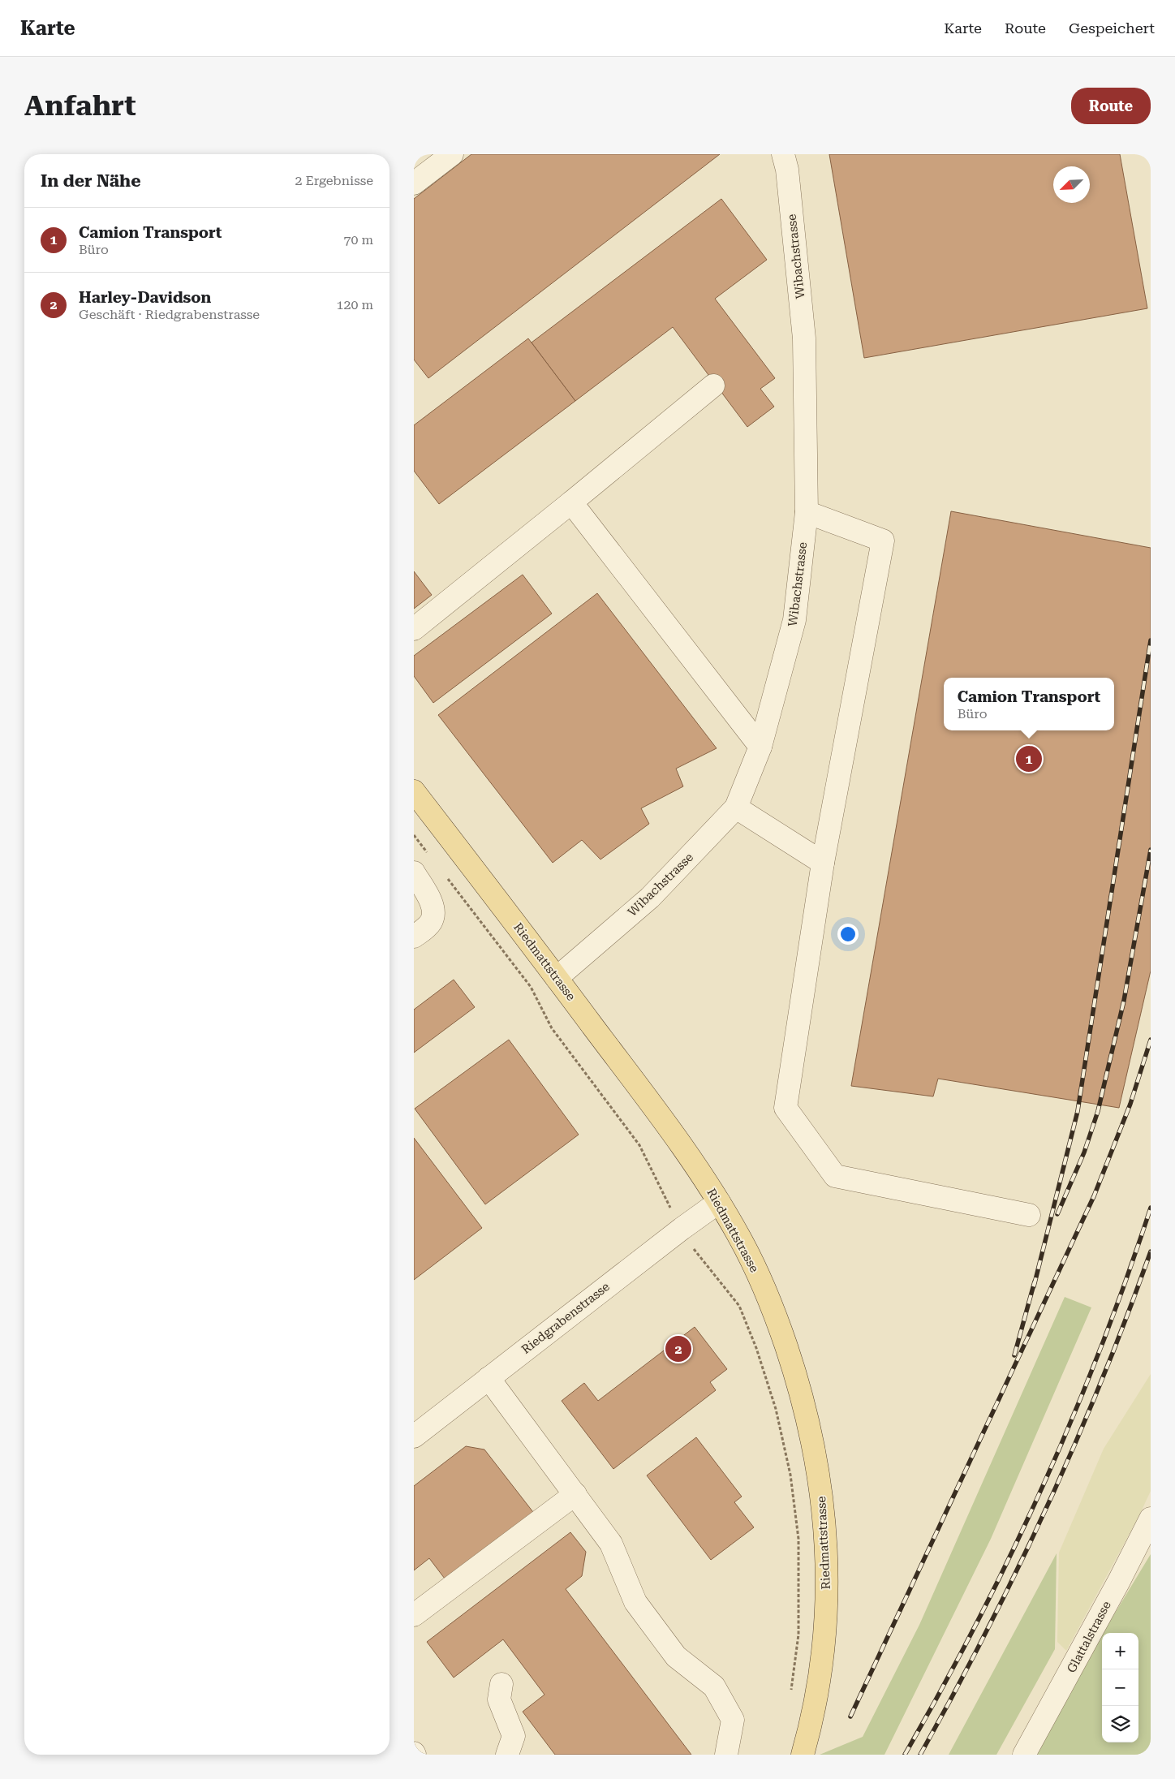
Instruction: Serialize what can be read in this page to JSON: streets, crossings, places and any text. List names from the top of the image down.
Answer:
{
  "streets": {
    "main road": ["Riedmattstrasse"],
    "street": ["Wibachstrasse", "Riedgrabenstrasse", "Glattalstrasse"]
  },
  "crossings": [
    ["Wibachstrasse", "Riedmattstrasse"],
    ["Riedmattstrasse", "Riedgrabenstrasse"]
  ],
  "north": "bottom left",
  "page": {
    "header": "Karte",
    "nav": ["Karte", "Route", "Gespeichert"],
    "buttons": "Route",
    "title": "Anfahrt",
    "heading": ["In der Nähe", "2 Ergebnisse"],
    "list": [
      {
        "mark": "1",
        "name": "Camion Transport",
        "note": "Büro",
        "value": "70 m"
      },
      {
        "mark": "2",
        "name": "Harley-Davidson",
        "note": "Geschäft · Riedgrabenstrasse",
        "value": "120 m"
      }
    ],
    "popup": ["Camion Transport", "Büro"],
    "pins": ["1", "2"],
    "map_buttons": ["+", "−"]
  }
}
